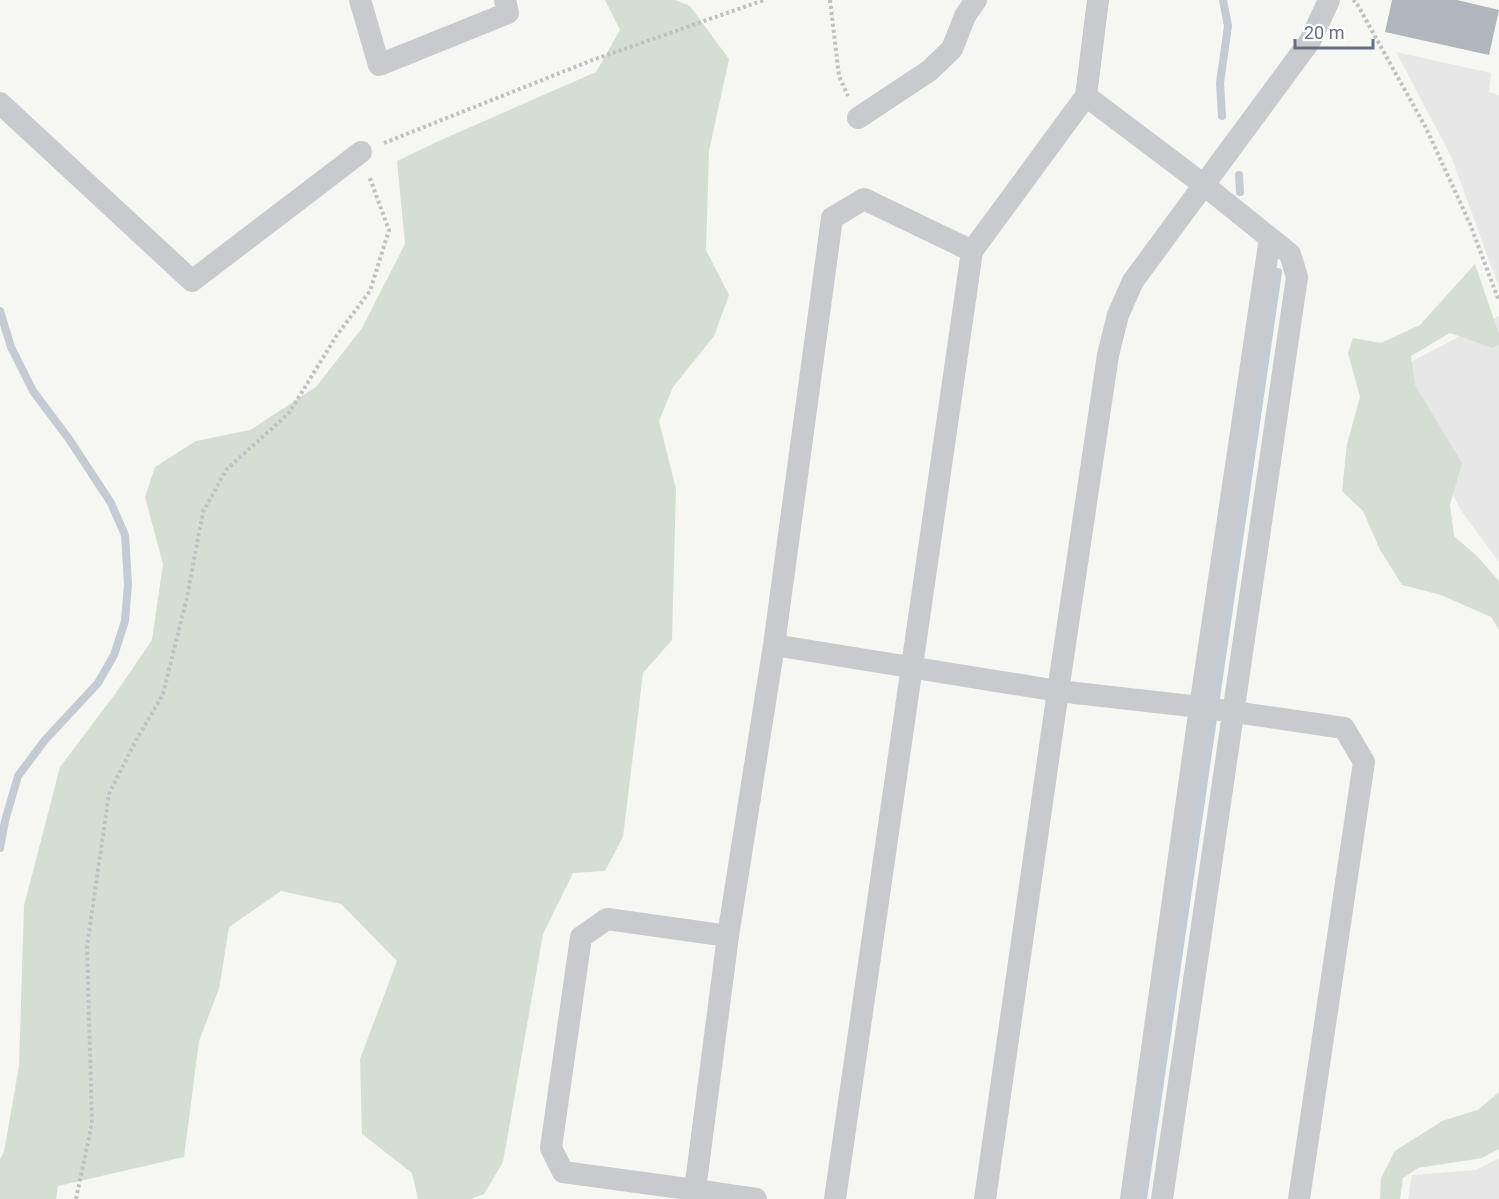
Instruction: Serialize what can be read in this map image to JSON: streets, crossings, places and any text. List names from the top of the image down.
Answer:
{
  "scale_bar": "20 m"
}
